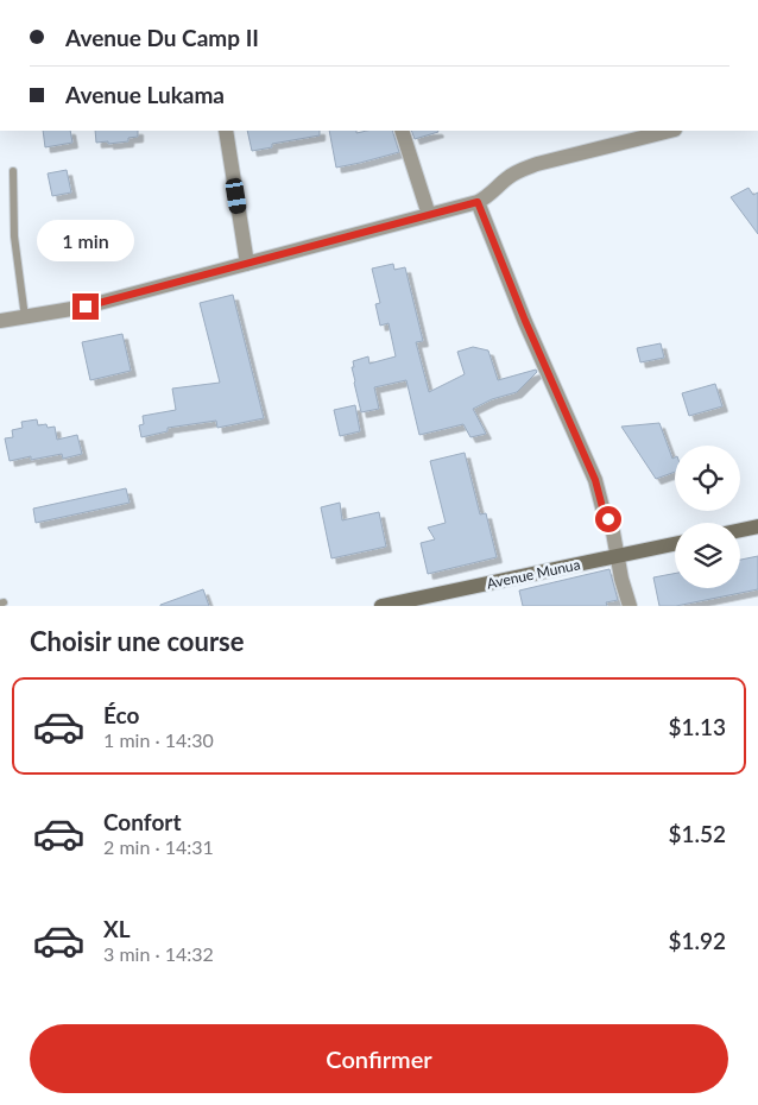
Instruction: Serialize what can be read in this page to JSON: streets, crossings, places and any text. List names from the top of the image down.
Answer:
{
  "streets": {
    "main road": ["Avenue Munua"]
  },
  "page": {
    "banner": ["Avenue Du Camp II", "Avenue Lukama"],
    "bubble": "1 min",
    "heading": "Choisir une course",
    "list": [
      {
        "name": "Éco",
        "note": "1 min · 14:30",
        "value": "$1.13"
      },
      {
        "name": "Confort",
        "note": "2 min · 14:31",
        "value": "$1.52"
      },
      {
        "name": "XL",
        "note": "3 min · 14:32",
        "value": "$1.92"
      }
    ],
    "buttons": "Confirmer"
  }
}
